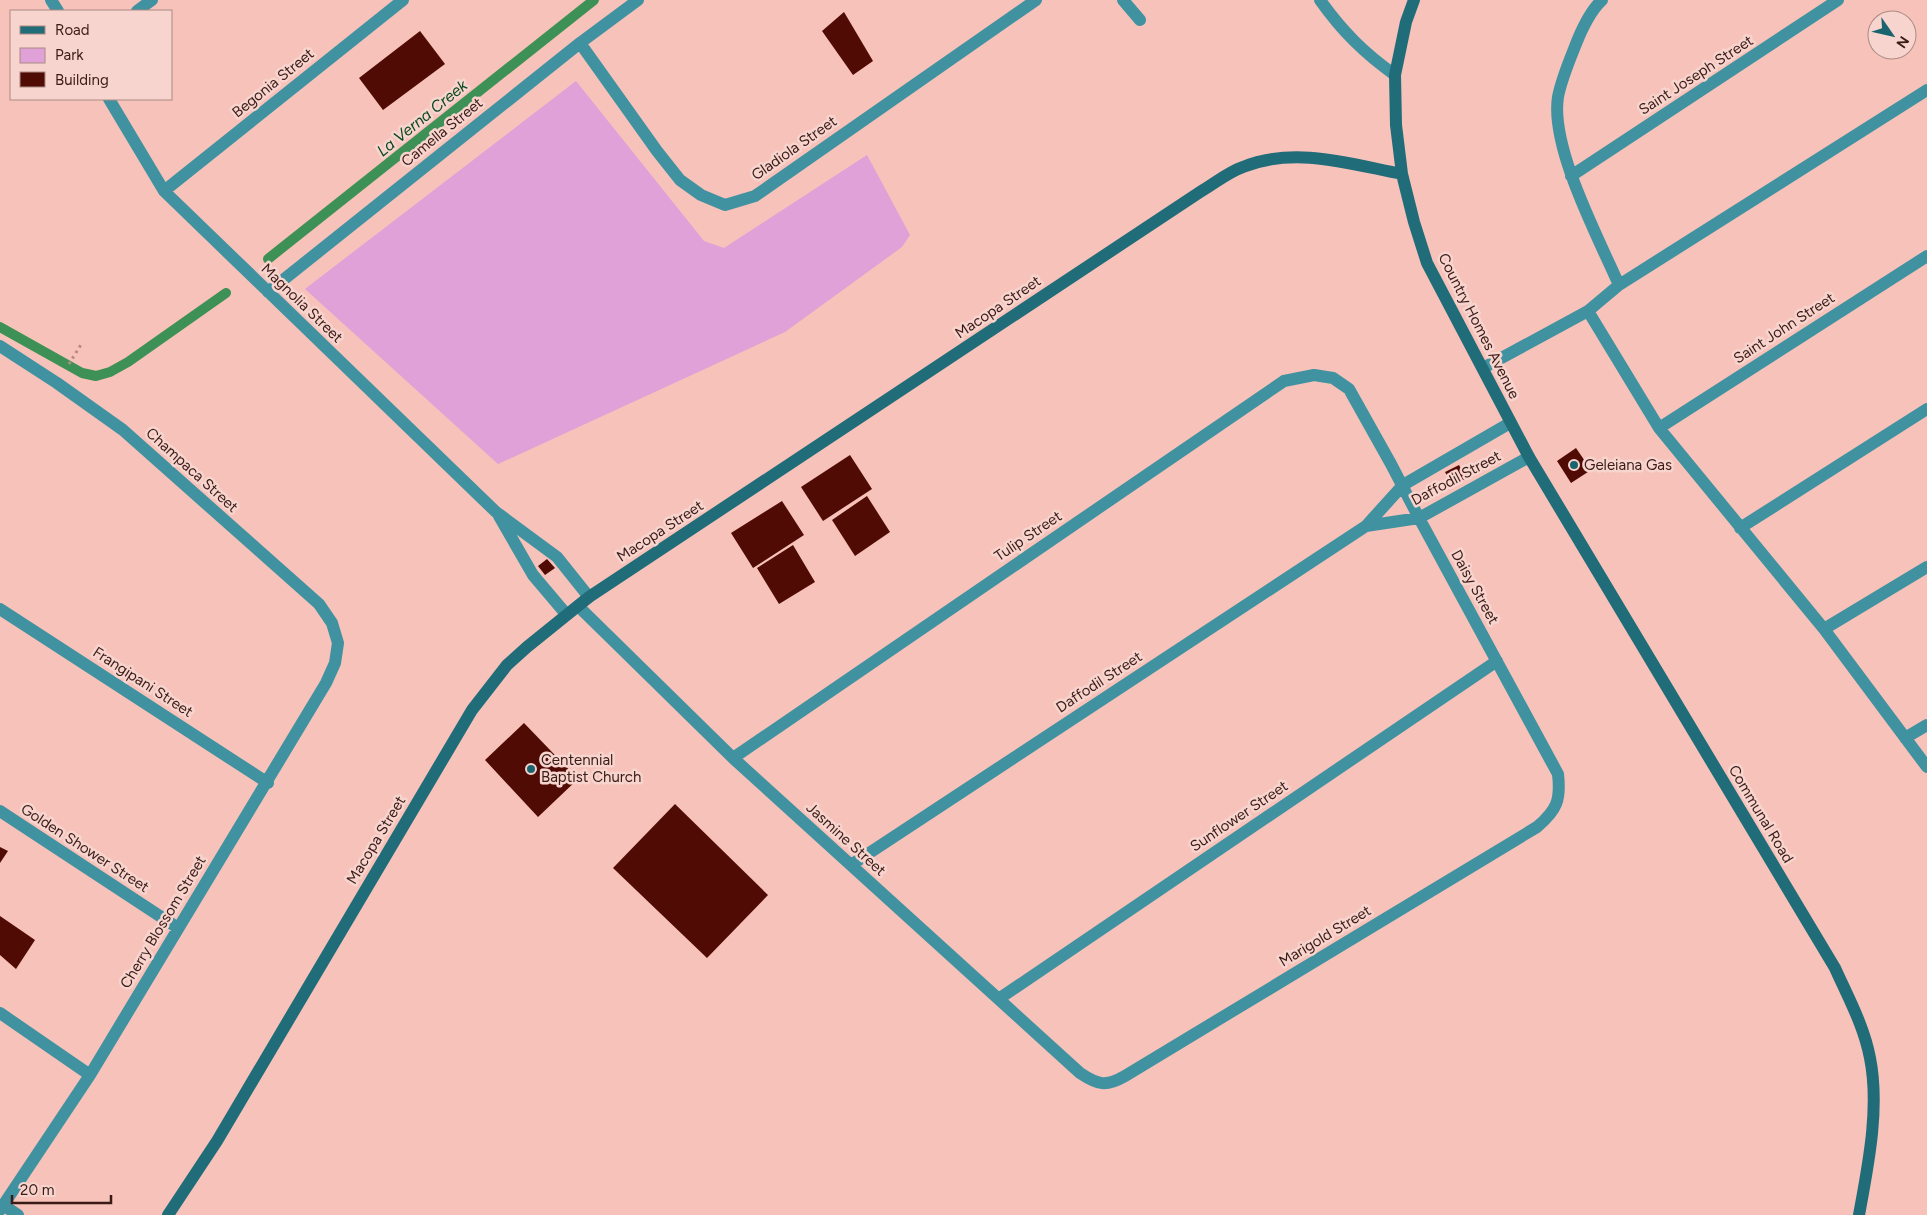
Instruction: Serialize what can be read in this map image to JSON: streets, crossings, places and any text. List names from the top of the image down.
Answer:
{
  "streets": {
    "street": [
      "Saint Joseph Street",
      "Begonia Street",
      "Camella Street",
      "Gladiola Street",
      "Magnolia Street",
      "Macopa Street",
      "Country Homes Avenue",
      "Saint John Street",
      "Champaca Street",
      "Daffodil Street",
      "Tulip Street",
      "Daisy Street",
      "Frangipani Street",
      "Communal Road",
      "Sunflower Street",
      "Jasmine Street",
      "Golden Shower Street",
      "Cherry Blossom Street",
      "Marigold Street"
    ]
  },
  "crossings": [
    ["Begonia Street", "Magnolia Street"],
    ["Camella Street", "Gladiola Street"],
    ["Camella Street", "Magnolia Street"],
    ["Magnolia Street", "Macopa Street"],
    ["Macopa Street", "Country Homes Avenue"],
    ["Macopa Street", "Jasmine Street"],
    ["Country Homes Avenue", "Daffodil Street"],
    ["Country Homes Avenue", "Communal Road"],
    ["Champaca Street", "Cherry Blossom Street"],
    ["Daffodil Street", "Daisy Street"],
    ["Daffodil Street", "Communal Road"],
    ["Daffodil Street", "Jasmine Street"],
    ["Tulip Street", "Daisy Street"],
    ["Tulip Street", "Jasmine Street"],
    ["Daisy Street", "Sunflower Street"],
    ["Daisy Street", "Marigold Street"],
    ["Frangipani Street", "Cherry Blossom Street"],
    ["Sunflower Street", "Jasmine Street"],
    ["Jasmine Street", "Marigold Street"],
    ["Golden Shower Street", "Cherry Blossom Street"]
  ],
  "water": ["La Verna Creek"],
  "places": ["Geleiana Gas", "Centennial Baptist Church"],
  "legend": ["Road", "Park", "Building"],
  "scale_bar": "20 m",
  "north": "bottom right"
}
